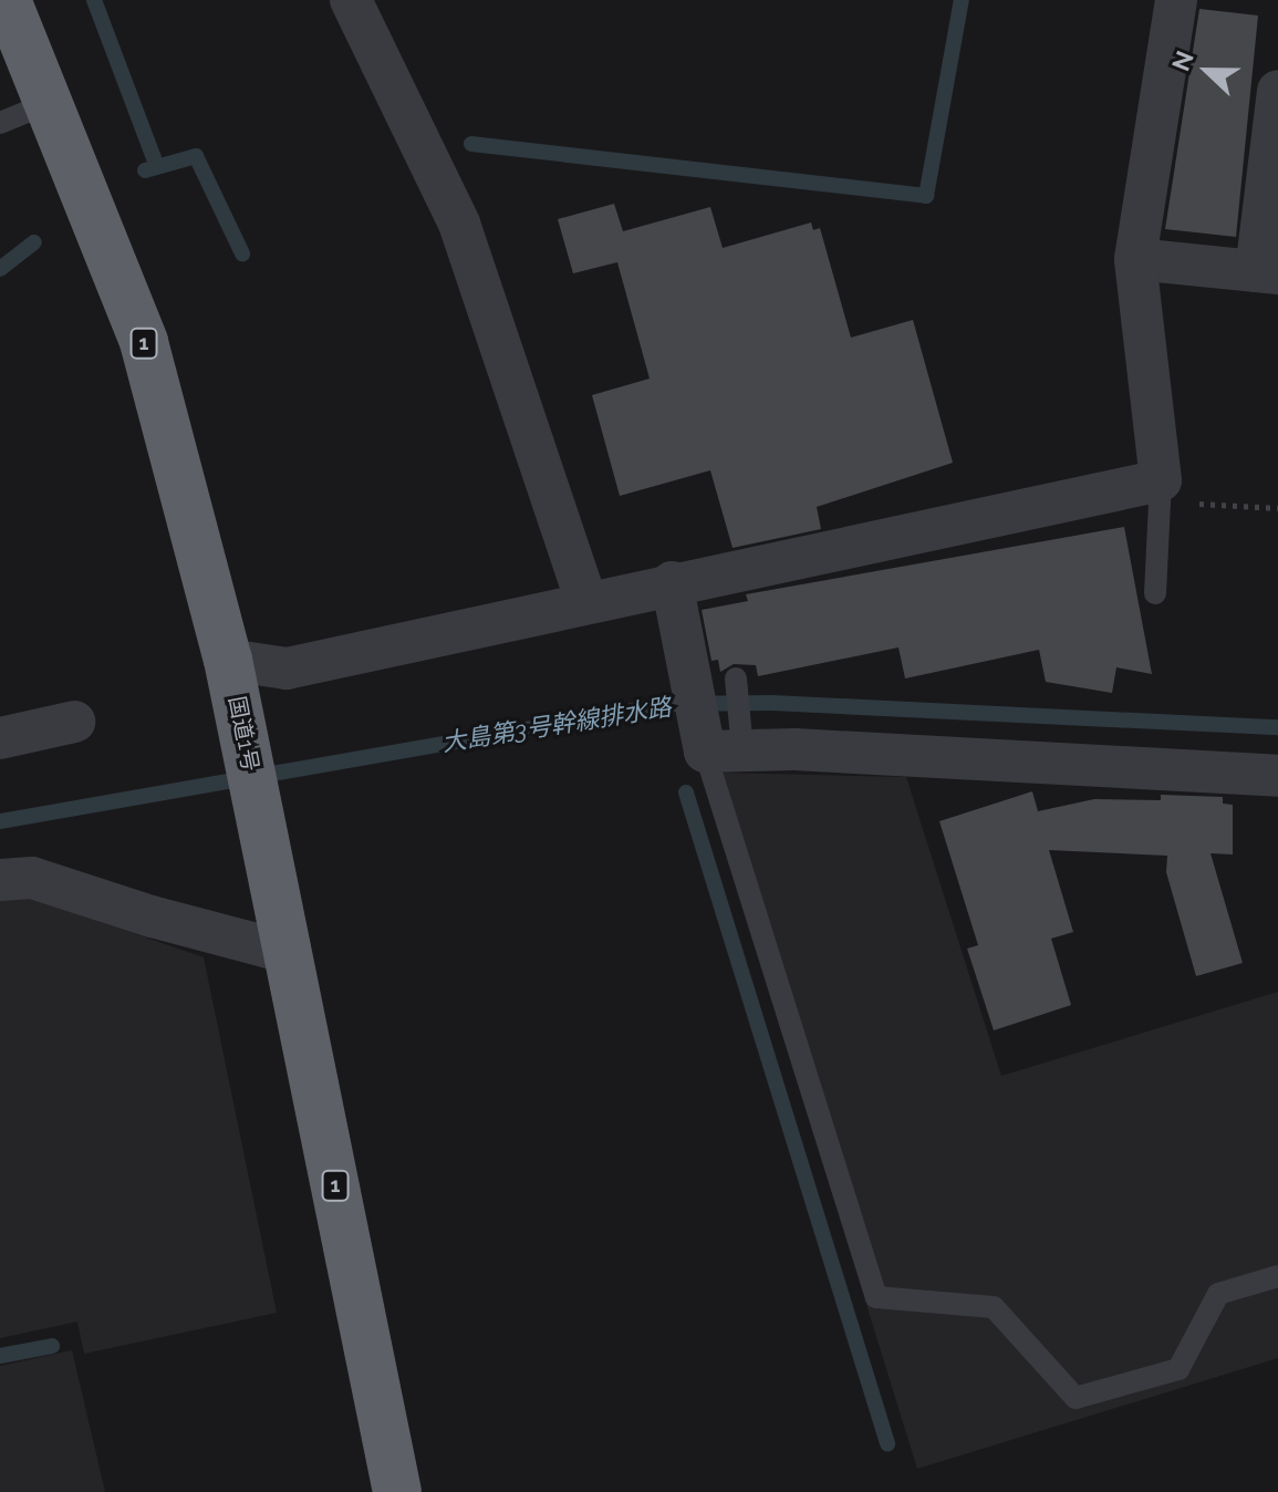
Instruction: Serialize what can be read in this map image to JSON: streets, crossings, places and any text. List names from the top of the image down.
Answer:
{
  "streets": {
    "highway": ["1", "国道1号"]
  },
  "water": ["大島第3号幹線排水路"],
  "north": "left"
}
